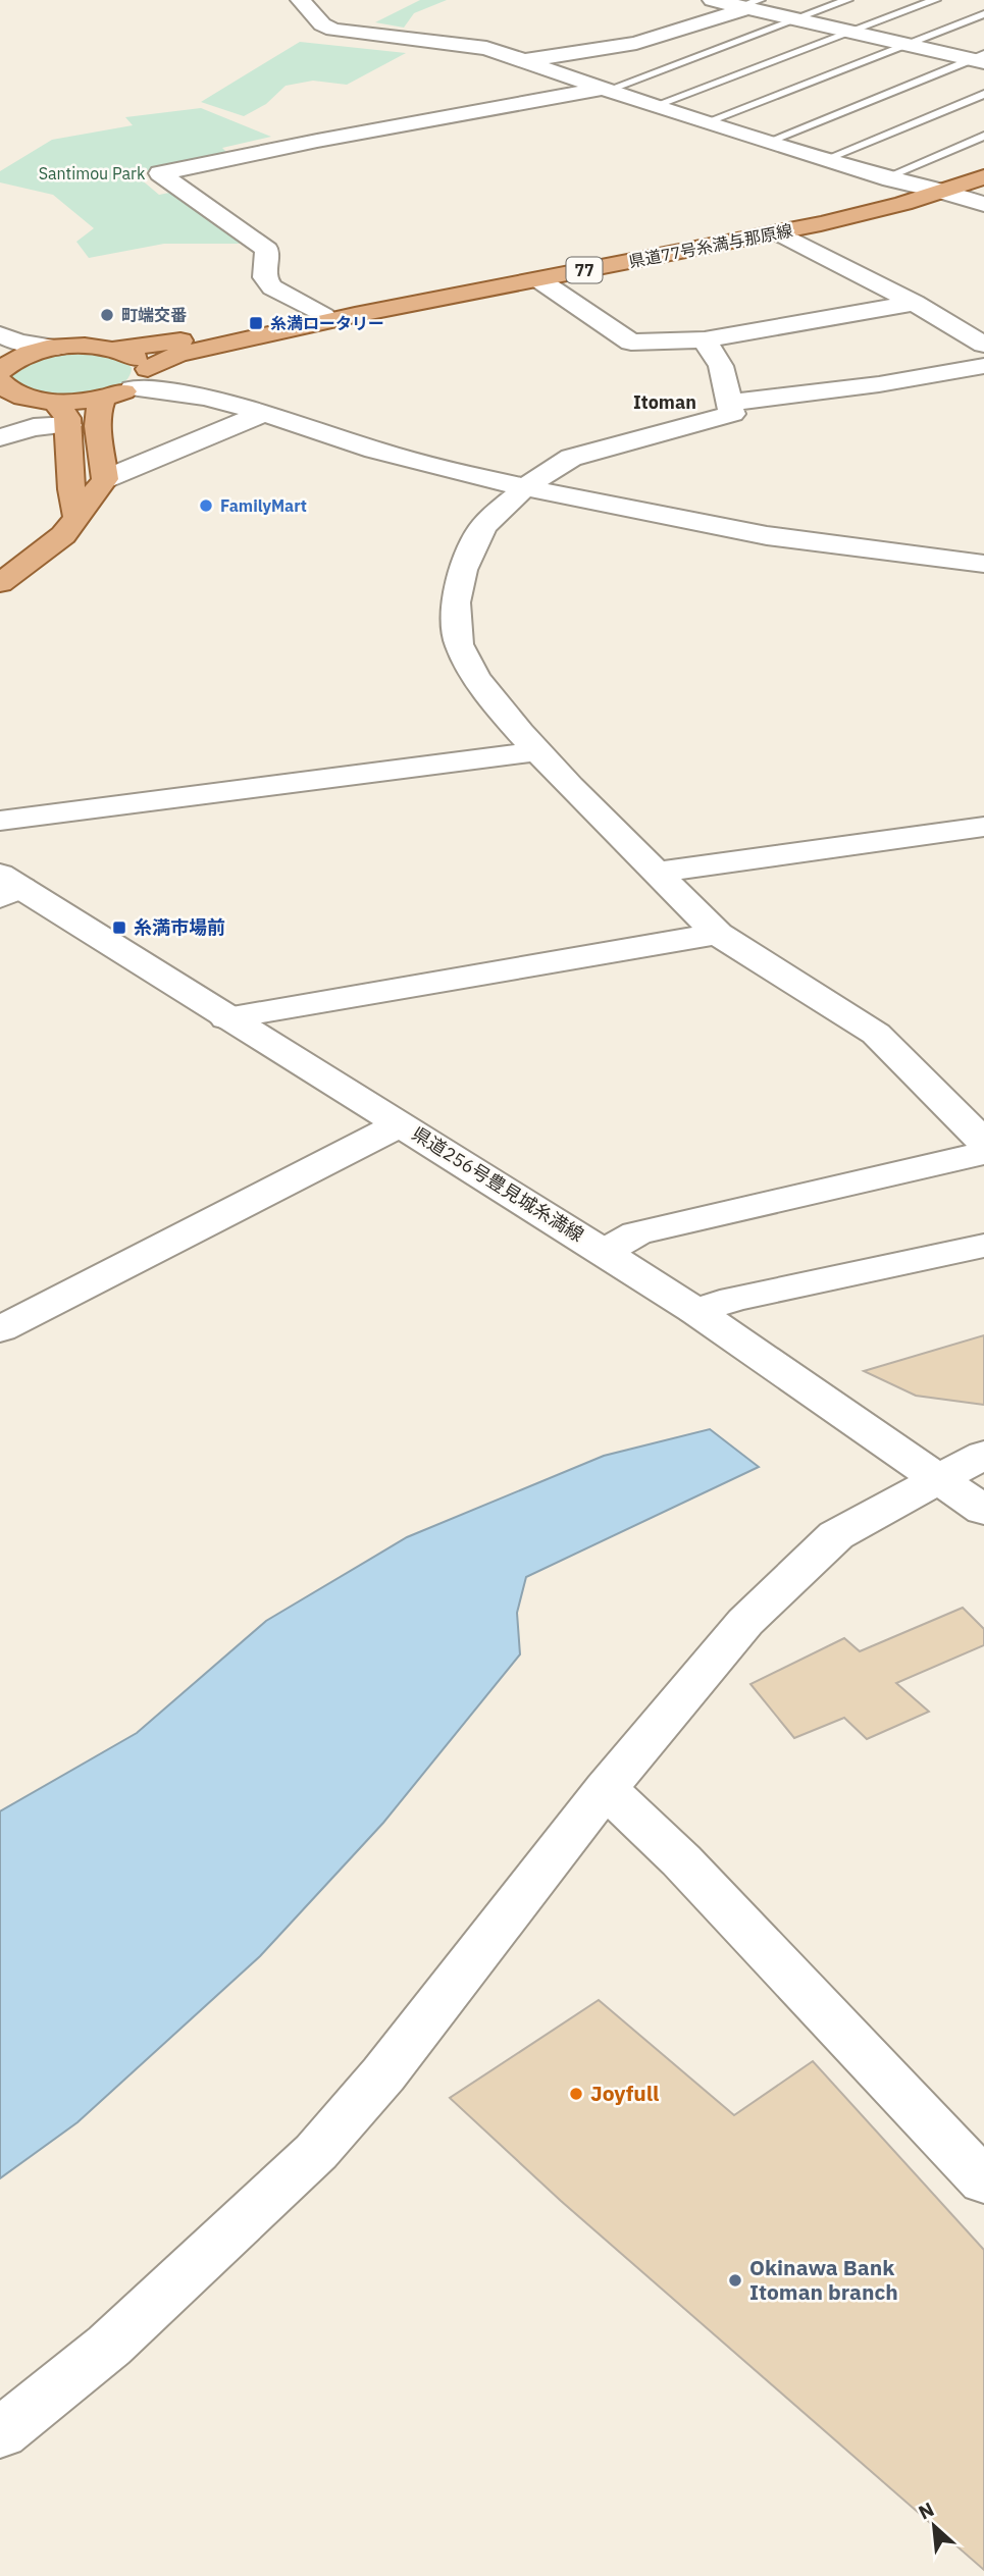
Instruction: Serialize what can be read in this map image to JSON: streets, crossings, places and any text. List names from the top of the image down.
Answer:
{
  "streets": {
    "main road": ["県道77号糸満与那原線", "77"],
    "street": ["県道256号豊見城糸満線"]
  },
  "crossings": [
    ["県道77号糸満与那原線", "77"]
  ],
  "districts": ["Itoman"],
  "parks": ["Santimou Park"],
  "places": {
    "other": [
      "町端交番",
      "FamilyMart",
      "Joyfull",
      "Okinawa Bank Itoman branch"
    ],
    "transit": ["糸満ロータリー", "糸満市場前"]
  },
  "north": "top left"
}
